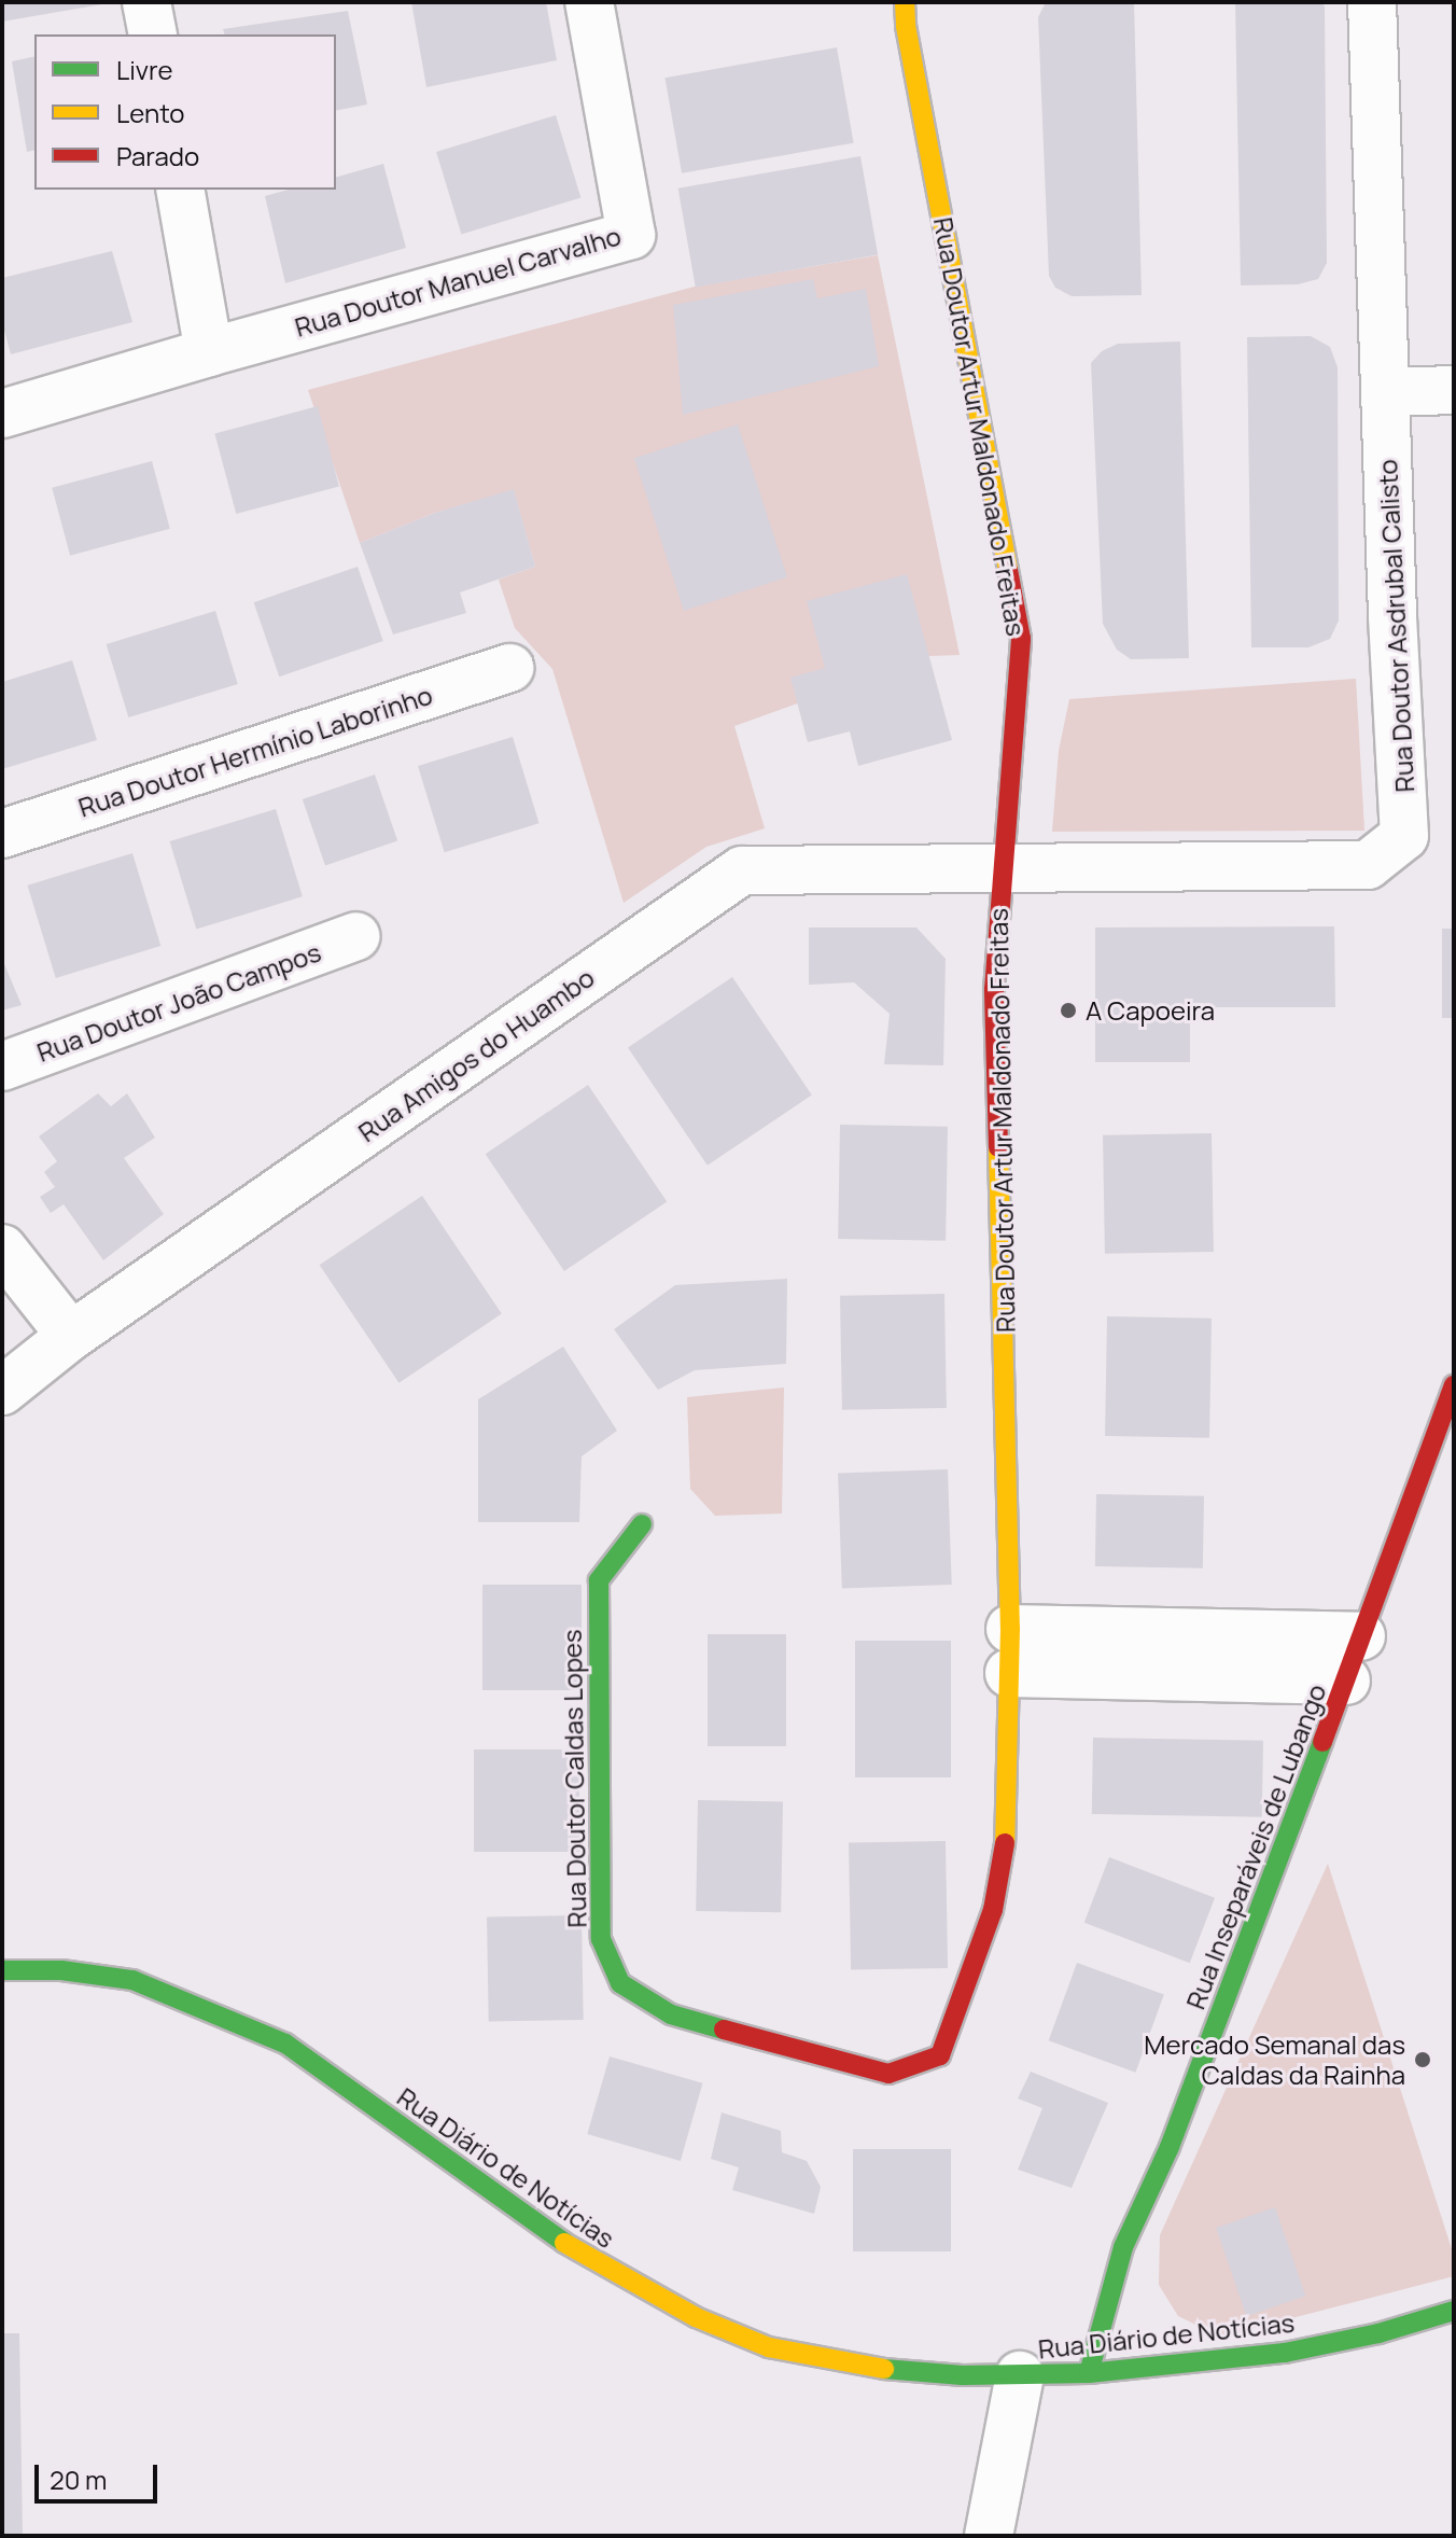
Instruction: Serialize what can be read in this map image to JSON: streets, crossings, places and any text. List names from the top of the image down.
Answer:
{
  "streets": {
    "street": [
      "Rua Doutor Manuel Carvalho",
      "Rua Doutor Artur Maldonado Freitas",
      "Rua Doutor Asdrubal Calisto",
      "Rua Doutor Hermínio Laborinho",
      "Rua Doutor João Campos",
      "Rua Amigos do Huambo",
      "Rua Doutor Caldas Lopes",
      "Rua Inseparáveis de Lubango",
      "Rua Diário de Notícias"
    ]
  },
  "crossings": [
    ["Rua Doutor Artur Maldonado Freitas", "Rua Doutor Asdrubal Calisto"],
    ["Rua Doutor Artur Maldonado Freitas", "Rua Amigos do Huambo"],
    ["Rua Doutor Artur Maldonado Freitas", "Rua Doutor Caldas Lopes"],
    ["Rua Doutor Asdrubal Calisto", "Rua Amigos do Huambo"],
    ["Rua Inseparáveis de Lubango", "Rua Diário de Notícias"]
  ],
  "places": ["A Capoeira", "Mercado Semanal das Caldas da Rainha"],
  "legend": ["Livre", "Lento", "Parado"],
  "scale_bar": "20 m"
}
